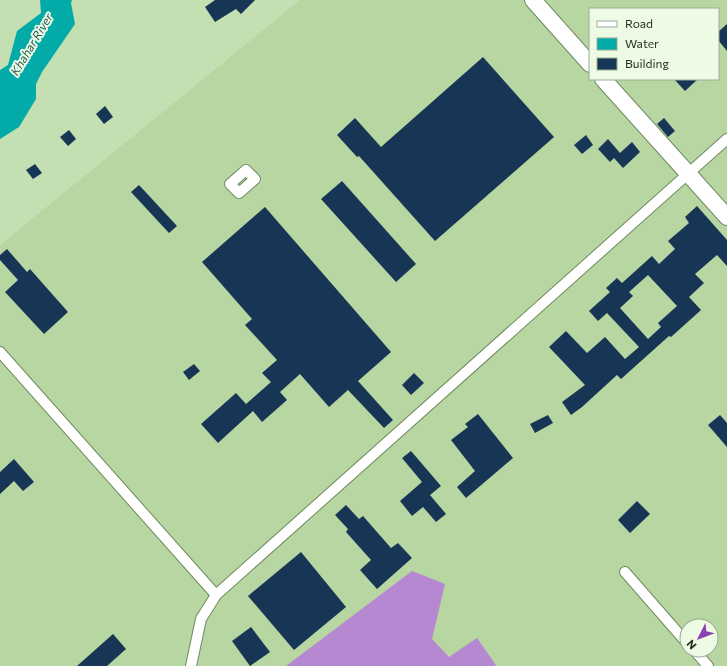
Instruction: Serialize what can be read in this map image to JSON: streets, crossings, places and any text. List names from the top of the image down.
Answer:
{
  "water": ["Khahar River"],
  "legend": ["Road", "Water", "Building"],
  "north": "bottom left"
}
